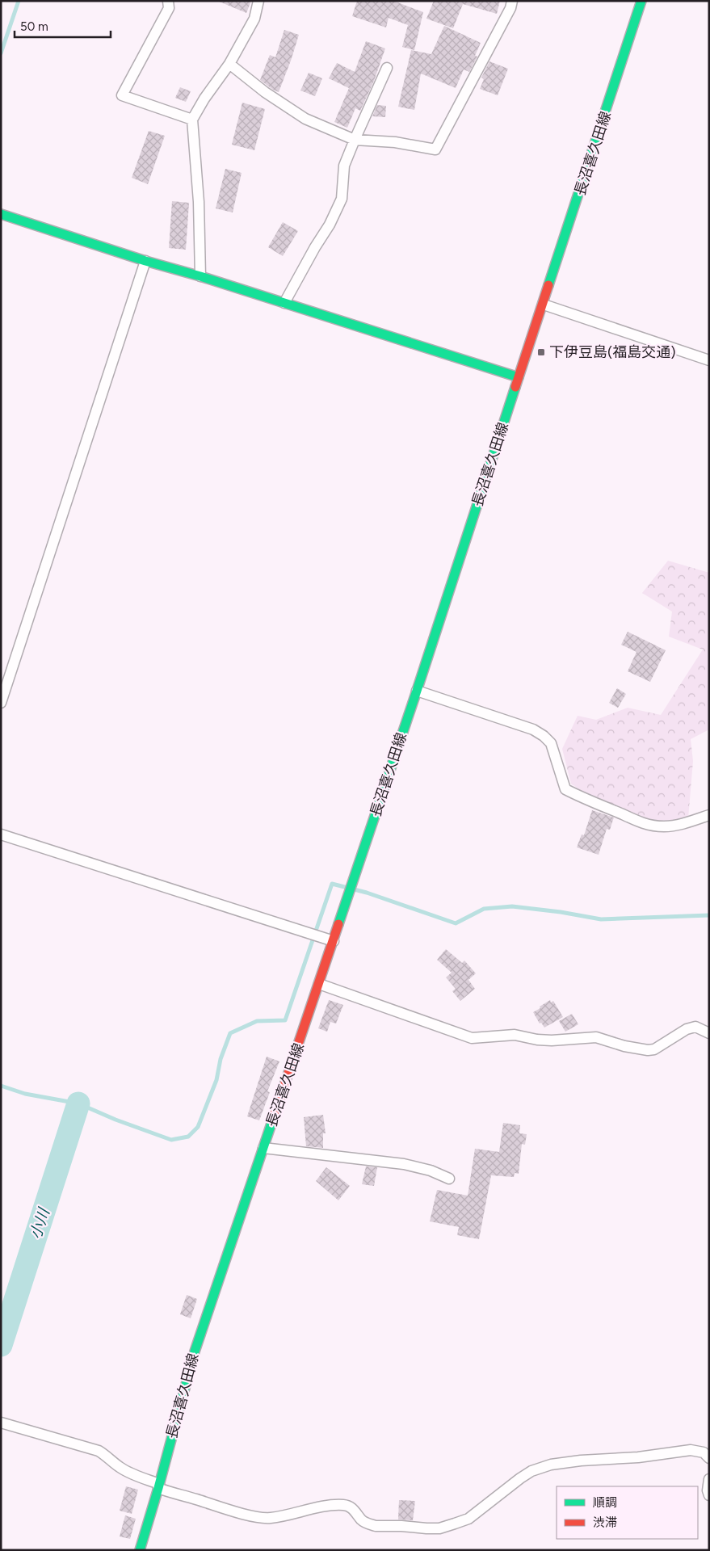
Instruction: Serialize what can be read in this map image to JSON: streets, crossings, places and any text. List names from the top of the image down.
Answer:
{
  "streets": {
    "main road": ["長沼喜久田線"]
  },
  "water": ["小川"],
  "places": {
    "transit": ["下伊豆島(福島交通)"]
  },
  "legend": ["順調", "渋滞"],
  "scale_bar": "50 m"
}
